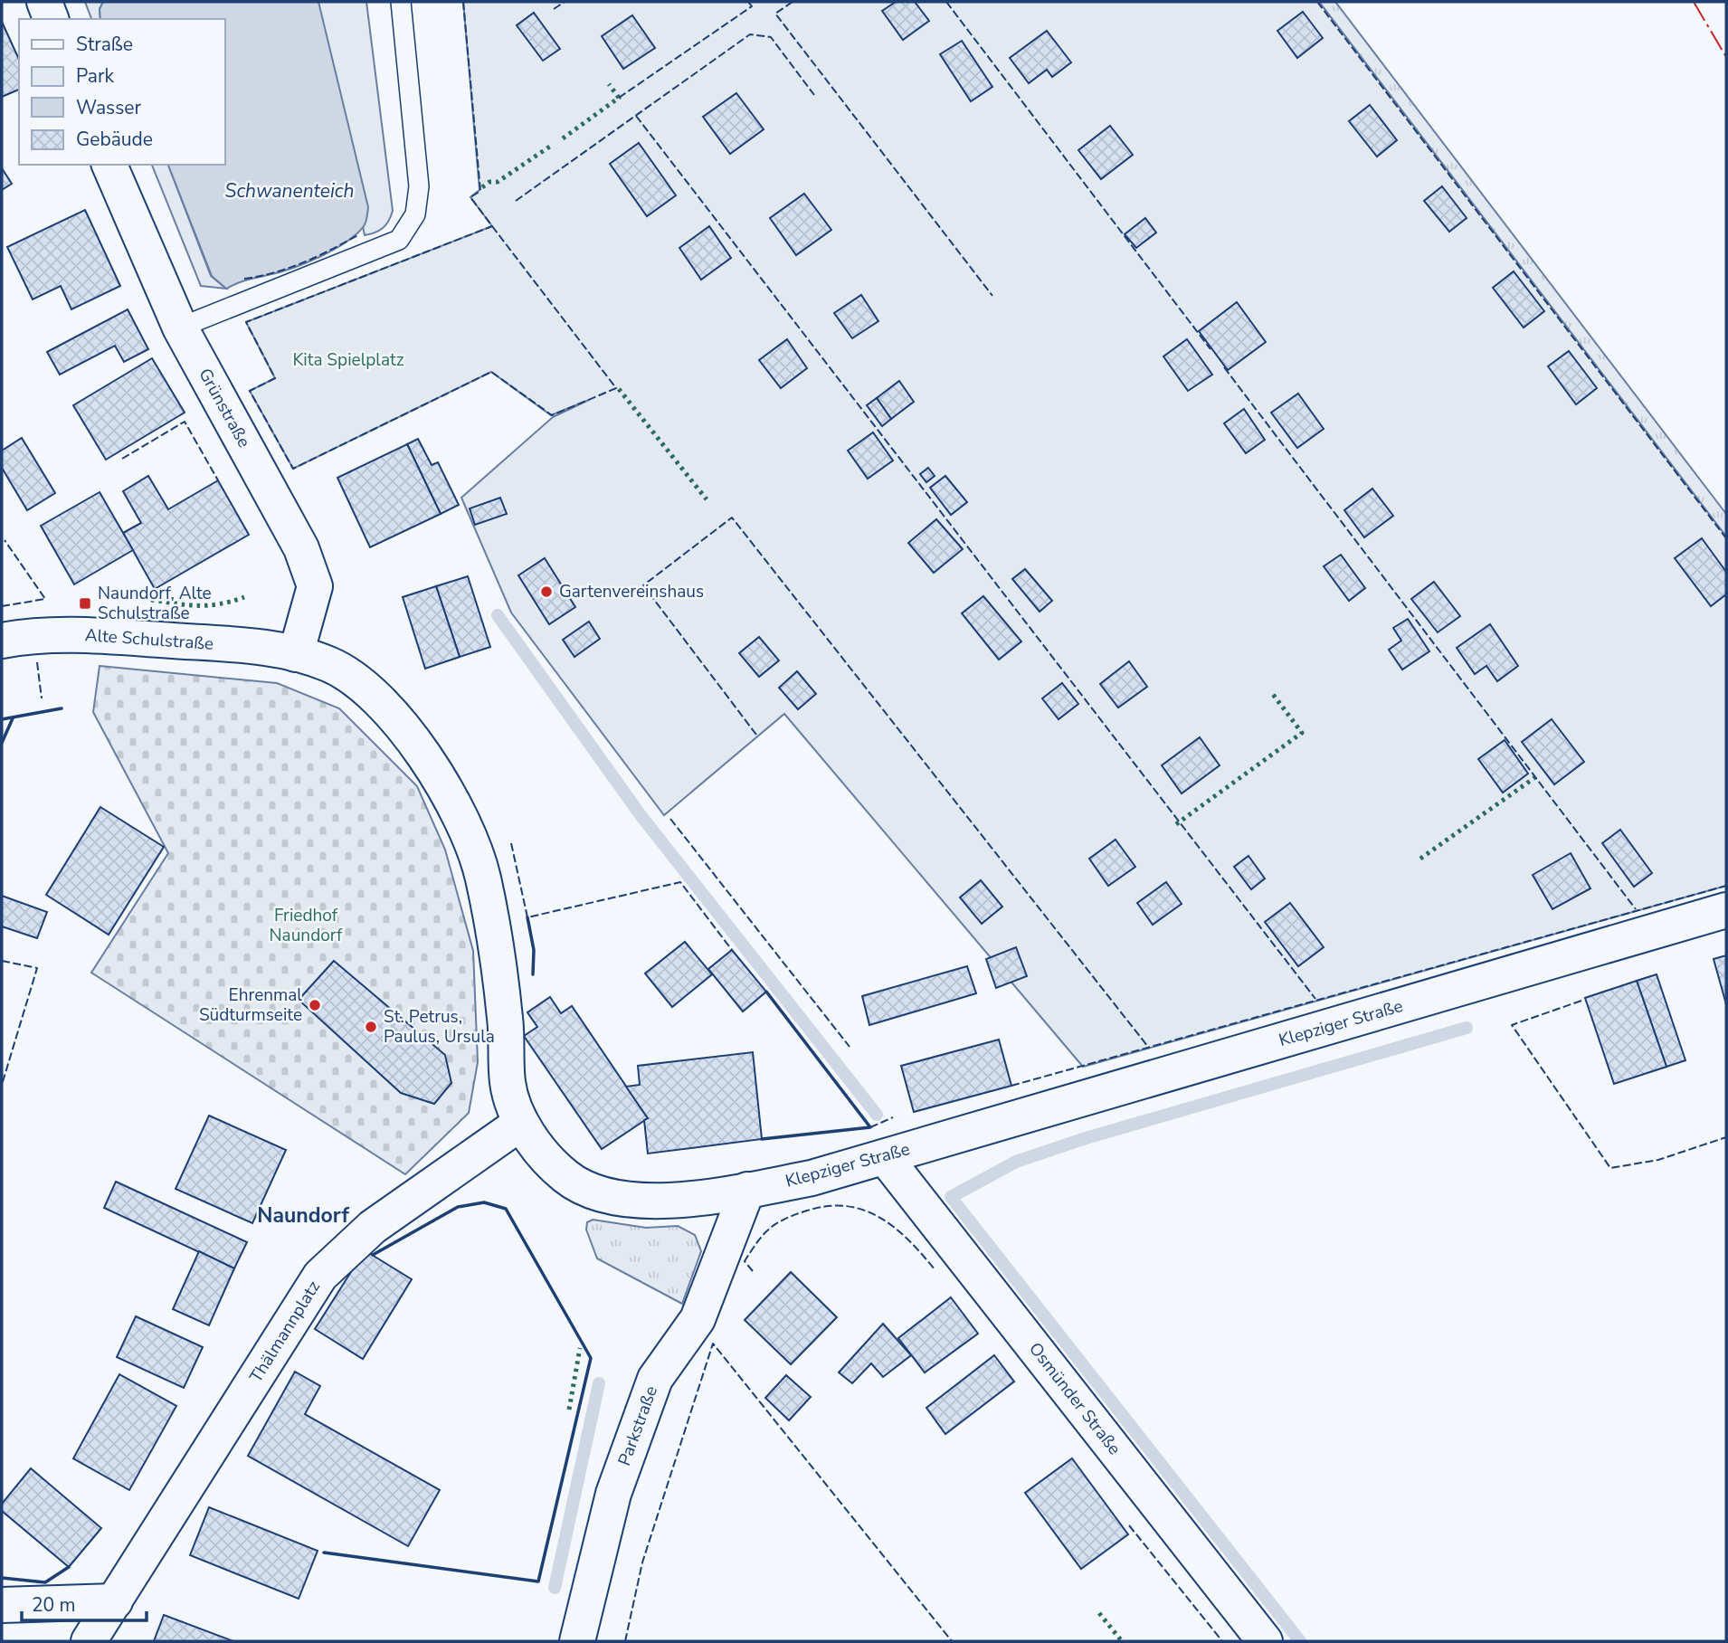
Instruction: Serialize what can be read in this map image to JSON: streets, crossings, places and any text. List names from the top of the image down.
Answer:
{
  "streets": {
    "street": [
      "Grünstraße",
      "Alte Schulstraße",
      "Klepziger Straße",
      "Thälmannplatz",
      "Osmünder Straße",
      "Parkstraße"
    ]
  },
  "crossings": [
    ["Grünstraße", "Alte Schulstraße"],
    ["Grünstraße", "Klepziger Straße"],
    ["Alte Schulstraße", "Klepziger Straße"],
    ["Klepziger Straße", "Thälmannplatz"],
    ["Klepziger Straße", "Osmünder Straße"],
    ["Klepziger Straße", "Parkstraße"]
  ],
  "districts": ["Naundorf"],
  "water": ["Schwanenteich"],
  "parks": ["Kita Spielplatz", "Friedhof Naundorf"],
  "places": {
    "other": ["Gartenvereinshaus", "Ehrenmal Südturmseite", "St. Petrus, Paulus, Ursula"],
    "transit": ["Naundorf, Alte Schulstraße"]
  },
  "legend": [
    "Straße",
    "Park",
    "Wasser",
    "Gebäude"
  ],
  "scale_bar": "20 m"
}
